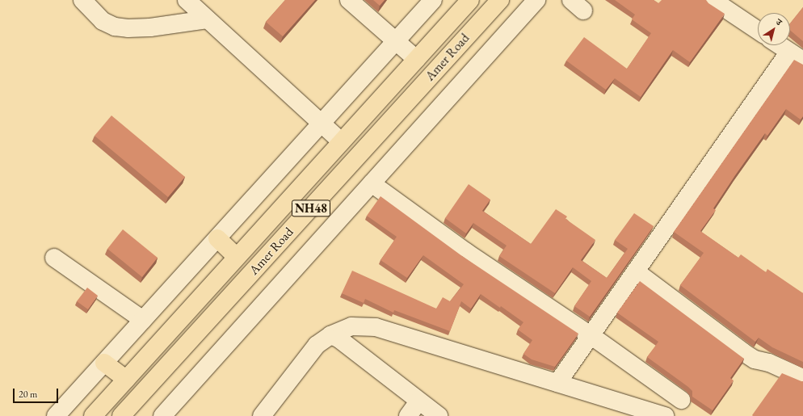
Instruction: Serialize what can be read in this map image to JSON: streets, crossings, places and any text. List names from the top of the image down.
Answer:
{
  "streets": {
    "highway": ["Amer Road", "NH48"]
  },
  "scale_bar": "20 m",
  "north": "top right"
}
